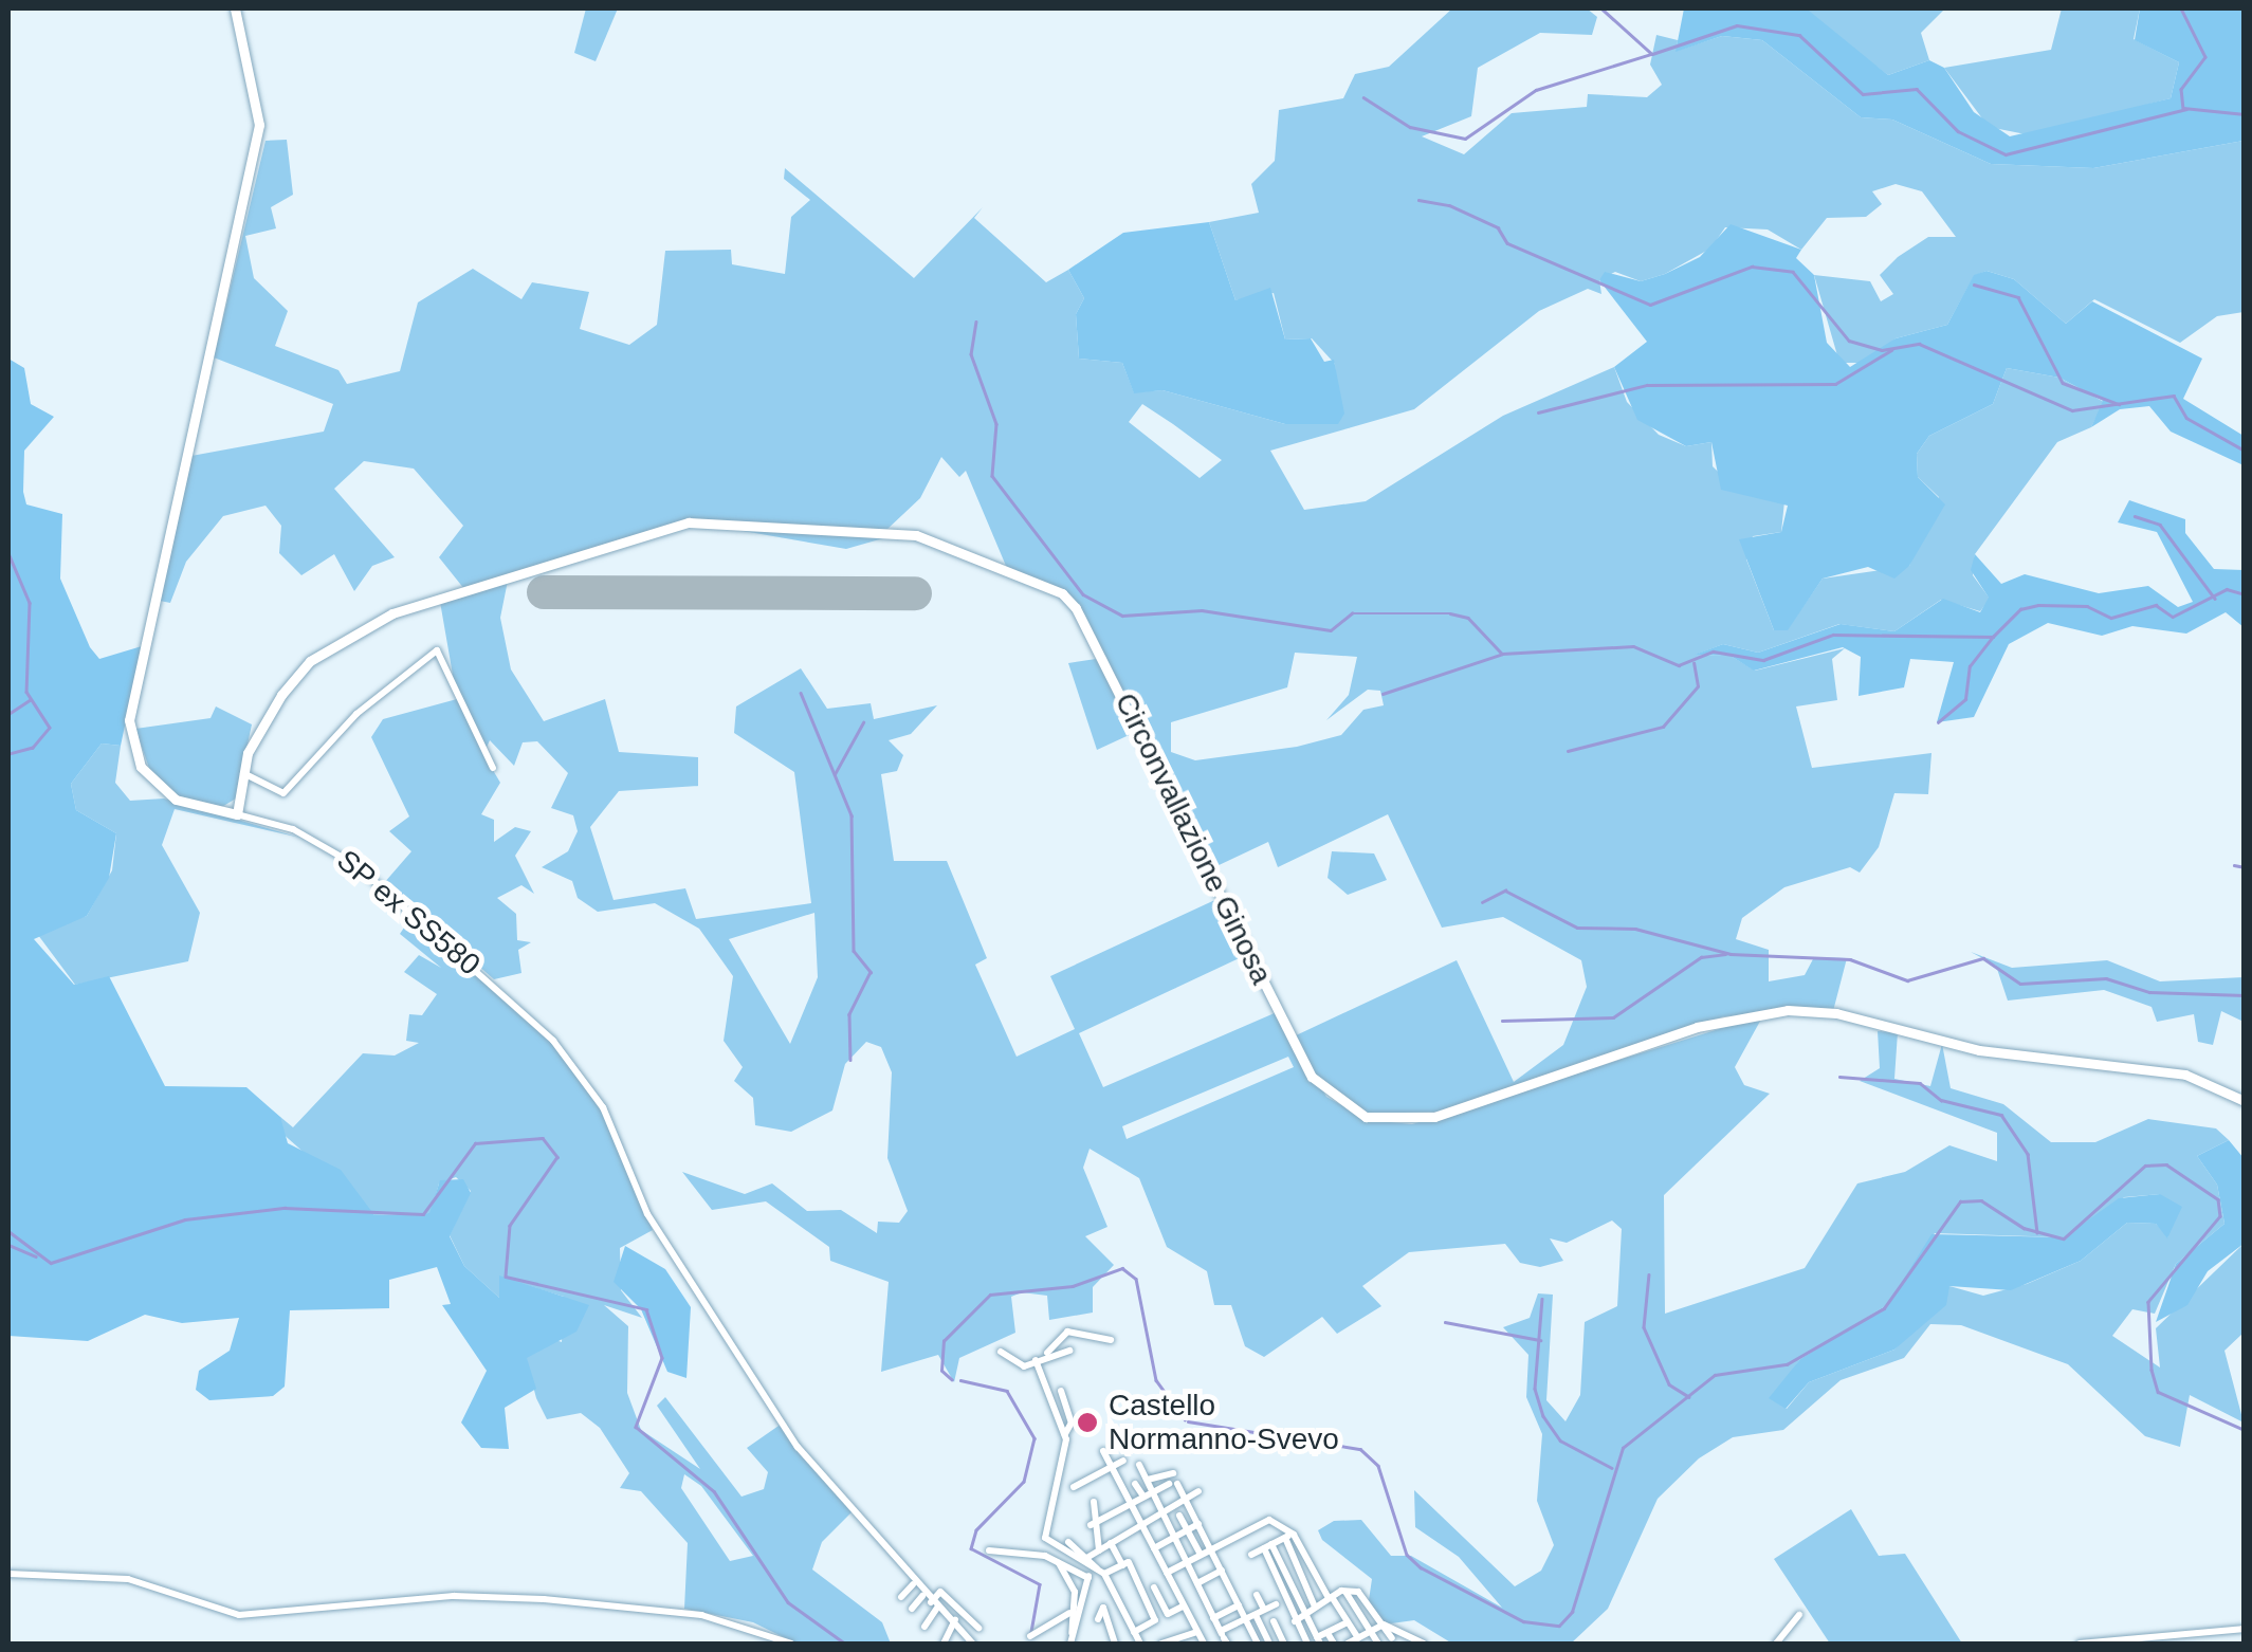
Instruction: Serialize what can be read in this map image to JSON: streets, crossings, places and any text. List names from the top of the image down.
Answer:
{
  "streets": {
    "main road": ["Circonvallazione Ginosa", "SP ex SS580"]
  },
  "crossings": [
    ["Circonvallazione Ginosa", "SP ex SS580"]
  ],
  "places": ["Castello Normanno-Svevo"]
}
